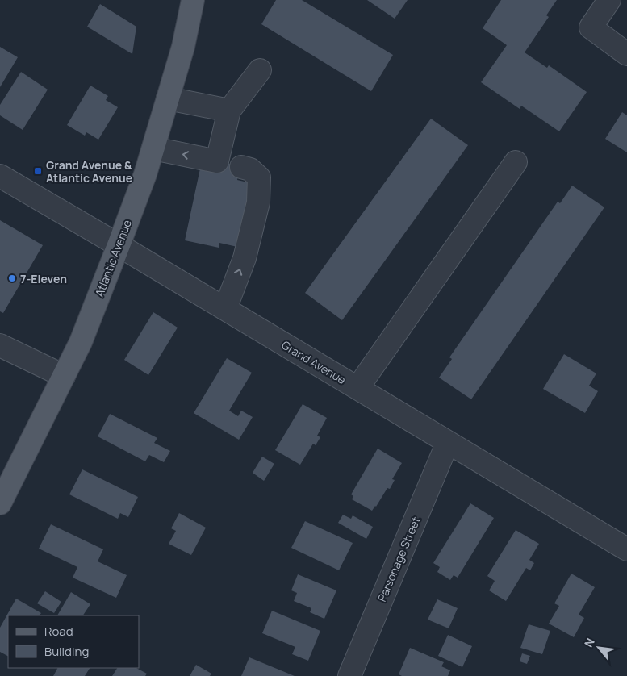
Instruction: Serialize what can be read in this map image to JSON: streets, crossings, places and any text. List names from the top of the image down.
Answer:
{
  "streets": {
    "main road": ["Atlantic Avenue"],
    "street": ["Grand Avenue", "Parsonage Street"]
  },
  "crossings": [
    ["Atlantic Avenue", "Grand Avenue"],
    ["Grand Avenue", "Parsonage Street"]
  ],
  "places": {
    "transit": ["Grand Avenue & Atlantic Avenue"],
    "other": ["7-Eleven"]
  },
  "legend": ["Road", "Building"],
  "north": "top left"
}
